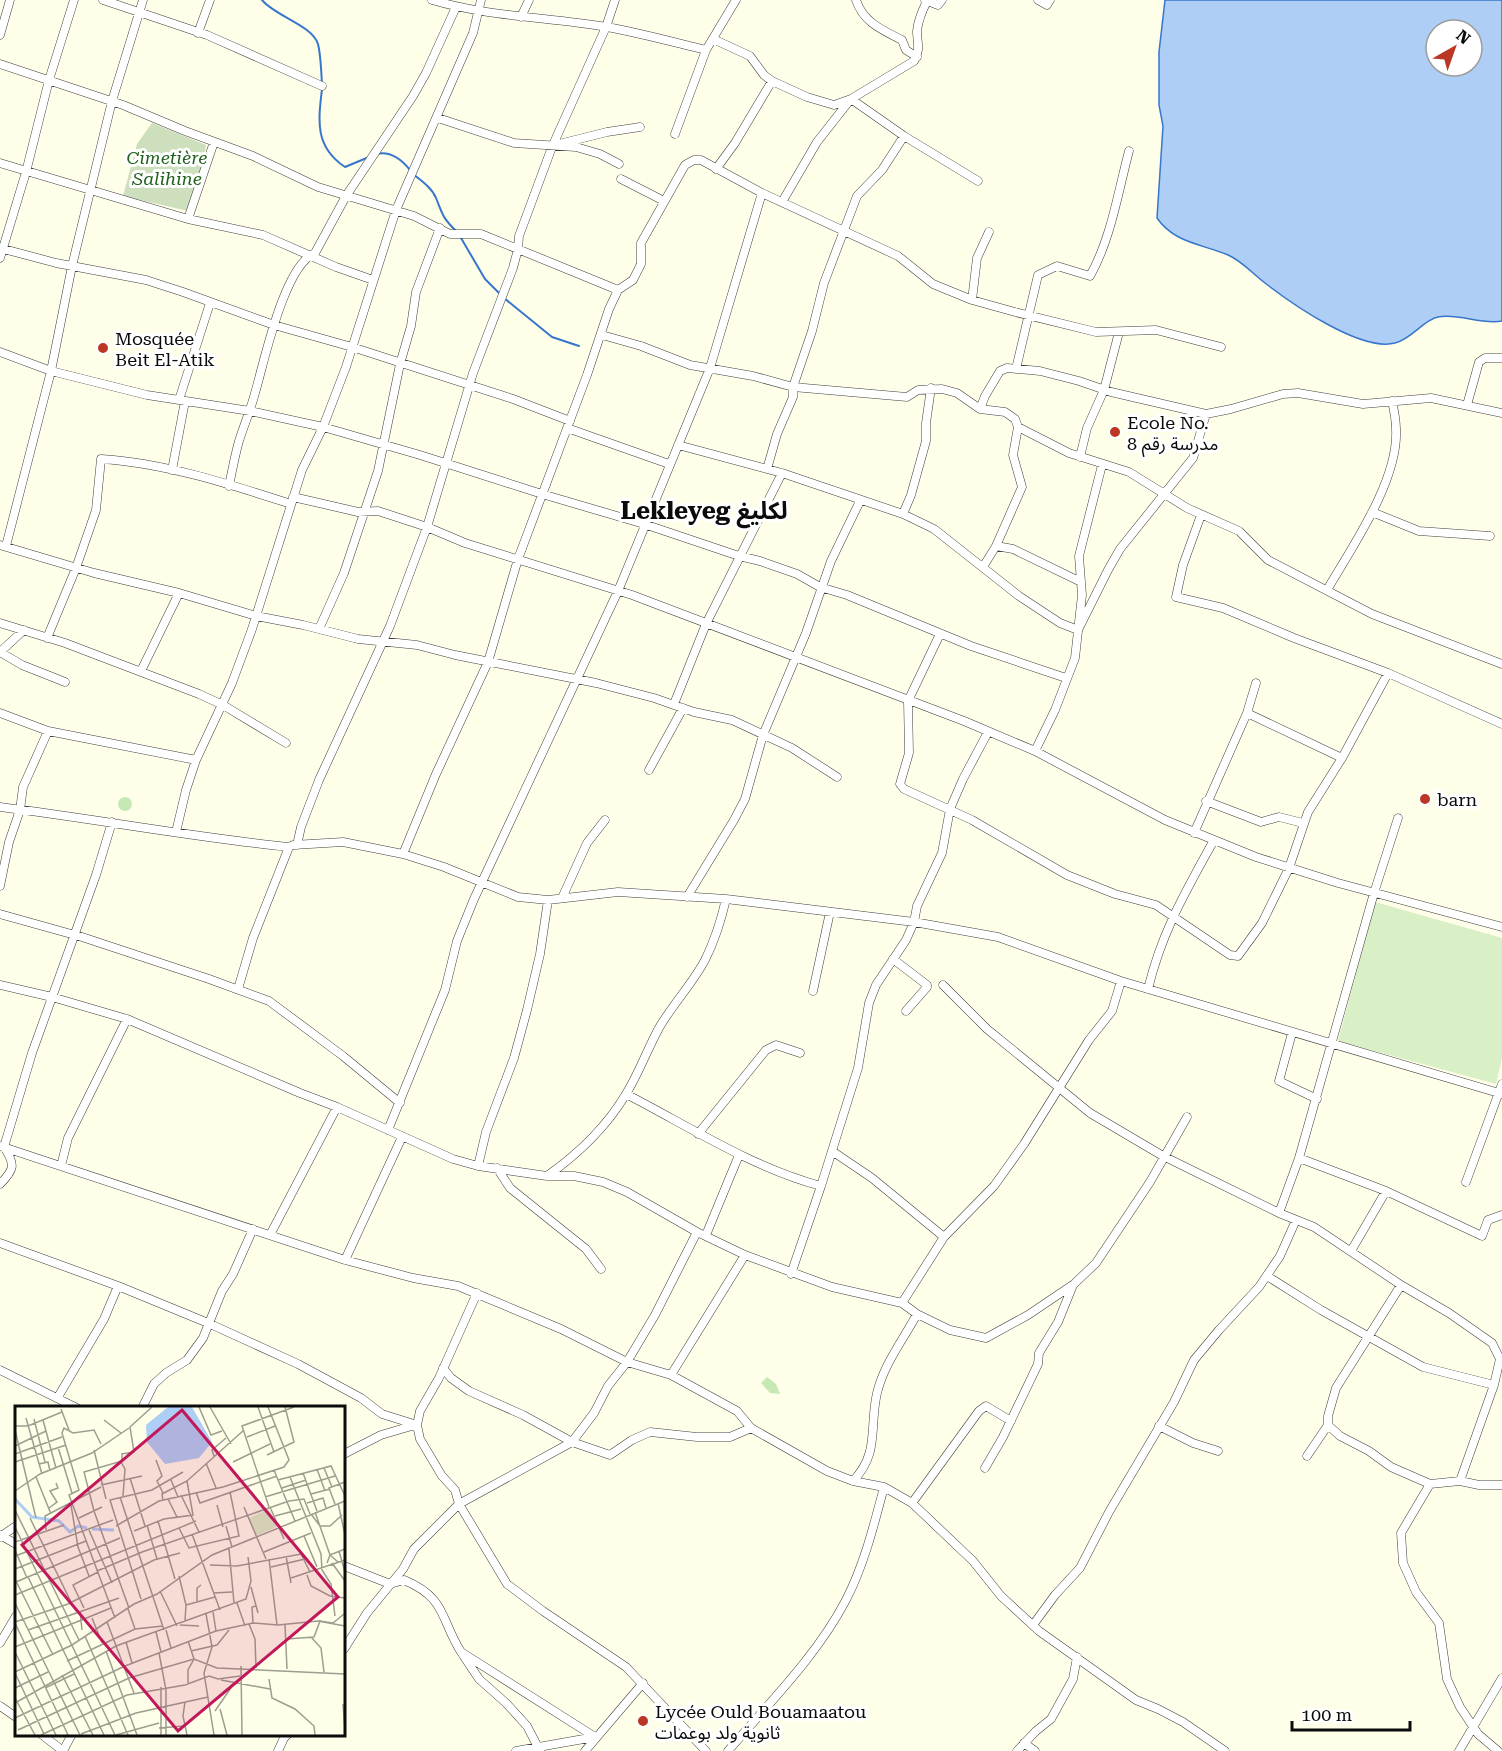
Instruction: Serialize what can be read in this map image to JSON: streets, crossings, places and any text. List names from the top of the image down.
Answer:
{
  "districts": ["Lekleyeg لكليغ"],
  "parks": ["Cimetière Salihine"],
  "places": [
    "Mosquée Beit El-Atik",
    "Ecole No. 8 مدرسة رقم",
    "barn",
    "Lycée Ould Bouamaatou ثانوية ولد بوعمات"
  ],
  "scale_bar": "100 m",
  "north": "top right"
}
